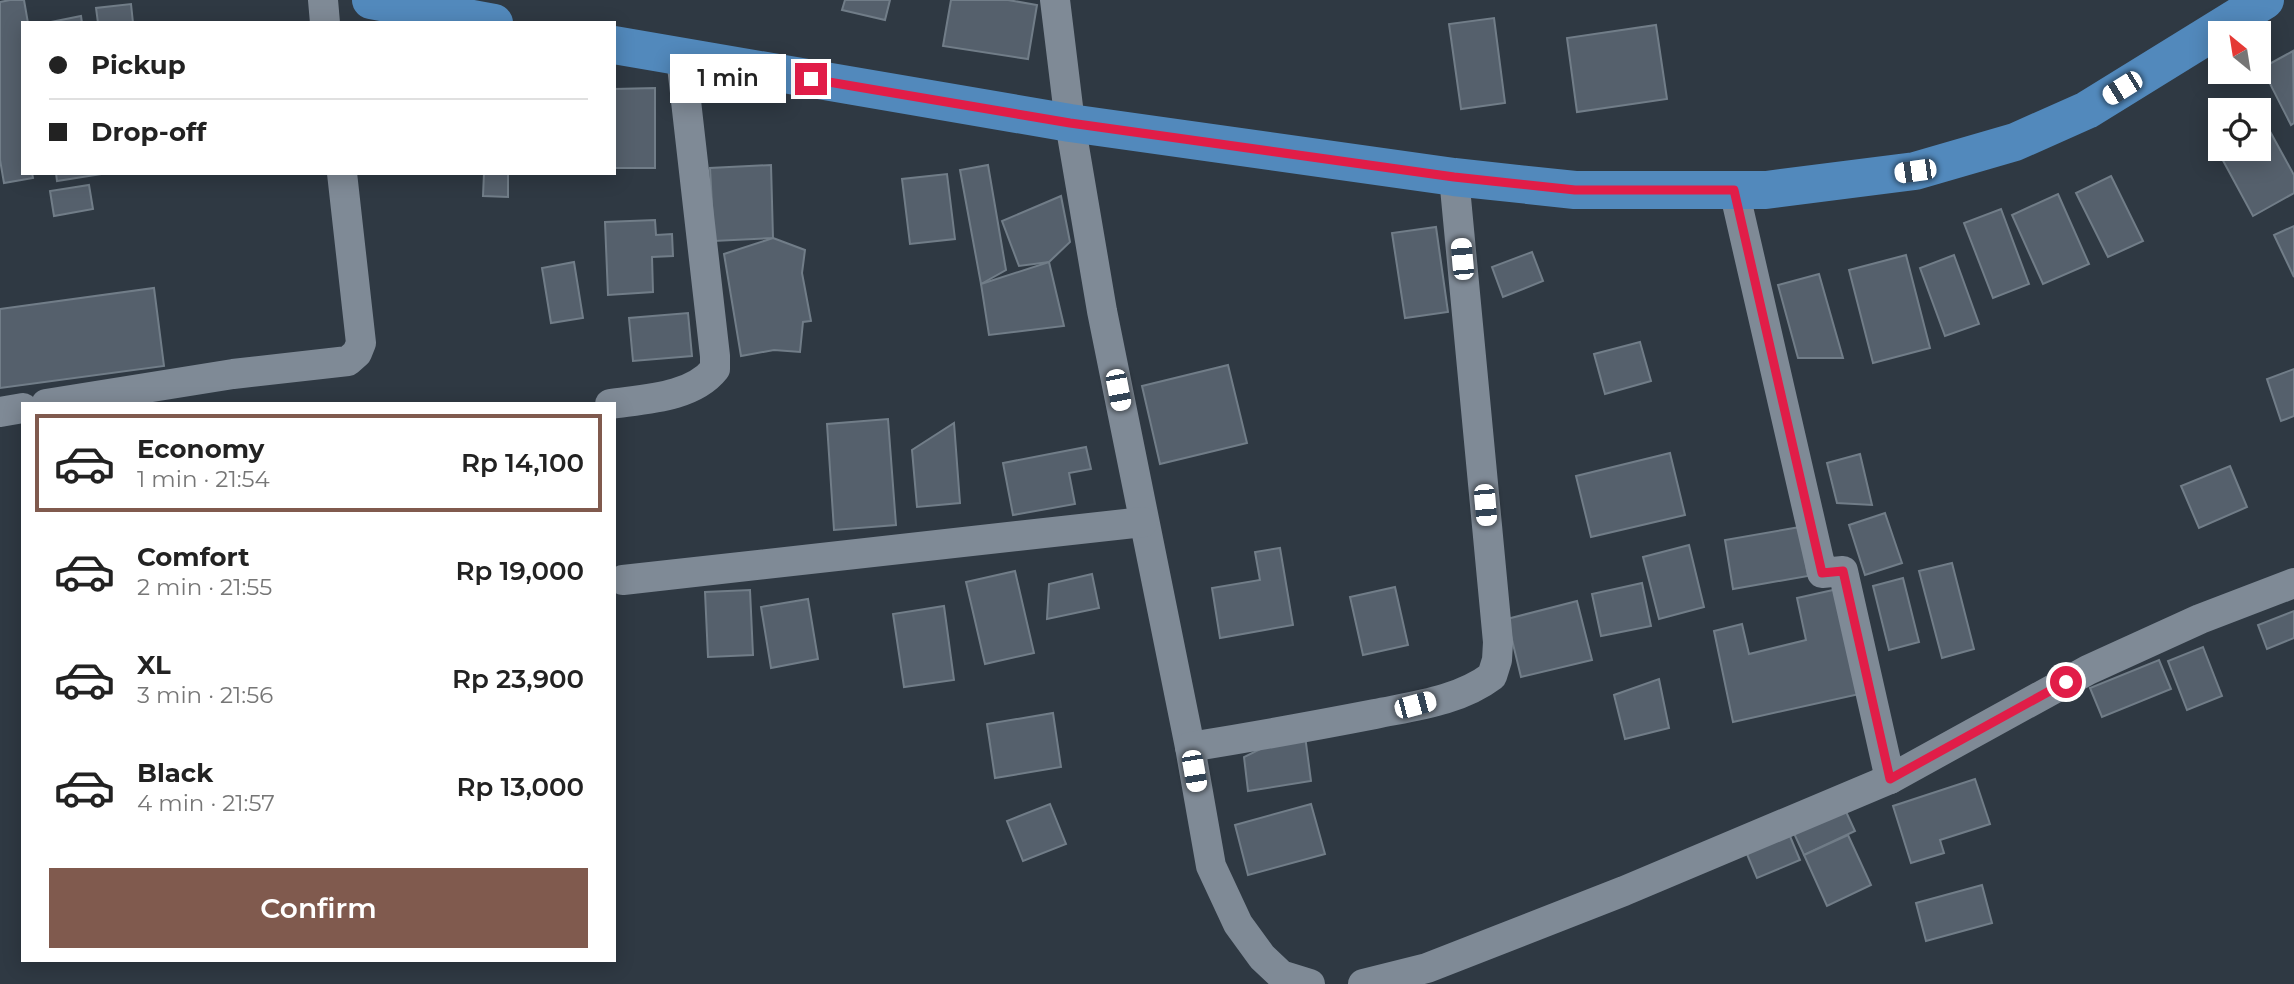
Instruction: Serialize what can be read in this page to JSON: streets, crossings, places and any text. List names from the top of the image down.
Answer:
{
  "north": "top left",
  "page": {
    "banner": ["Pickup", "Drop-off"],
    "bubble": "1 min",
    "list": [
      {
        "name": "Economy",
        "note": "1 min · 21:54",
        "value": "Rp 14,100"
      },
      {
        "name": "Comfort",
        "note": "2 min · 21:55",
        "value": "Rp 19,000"
      },
      {
        "name": "XL",
        "note": "3 min · 21:56",
        "value": "Rp 23,900"
      },
      {
        "name": "Black",
        "note": "4 min · 21:57",
        "value": "Rp 13,000"
      }
    ],
    "buttons": "Confirm"
  }
}
